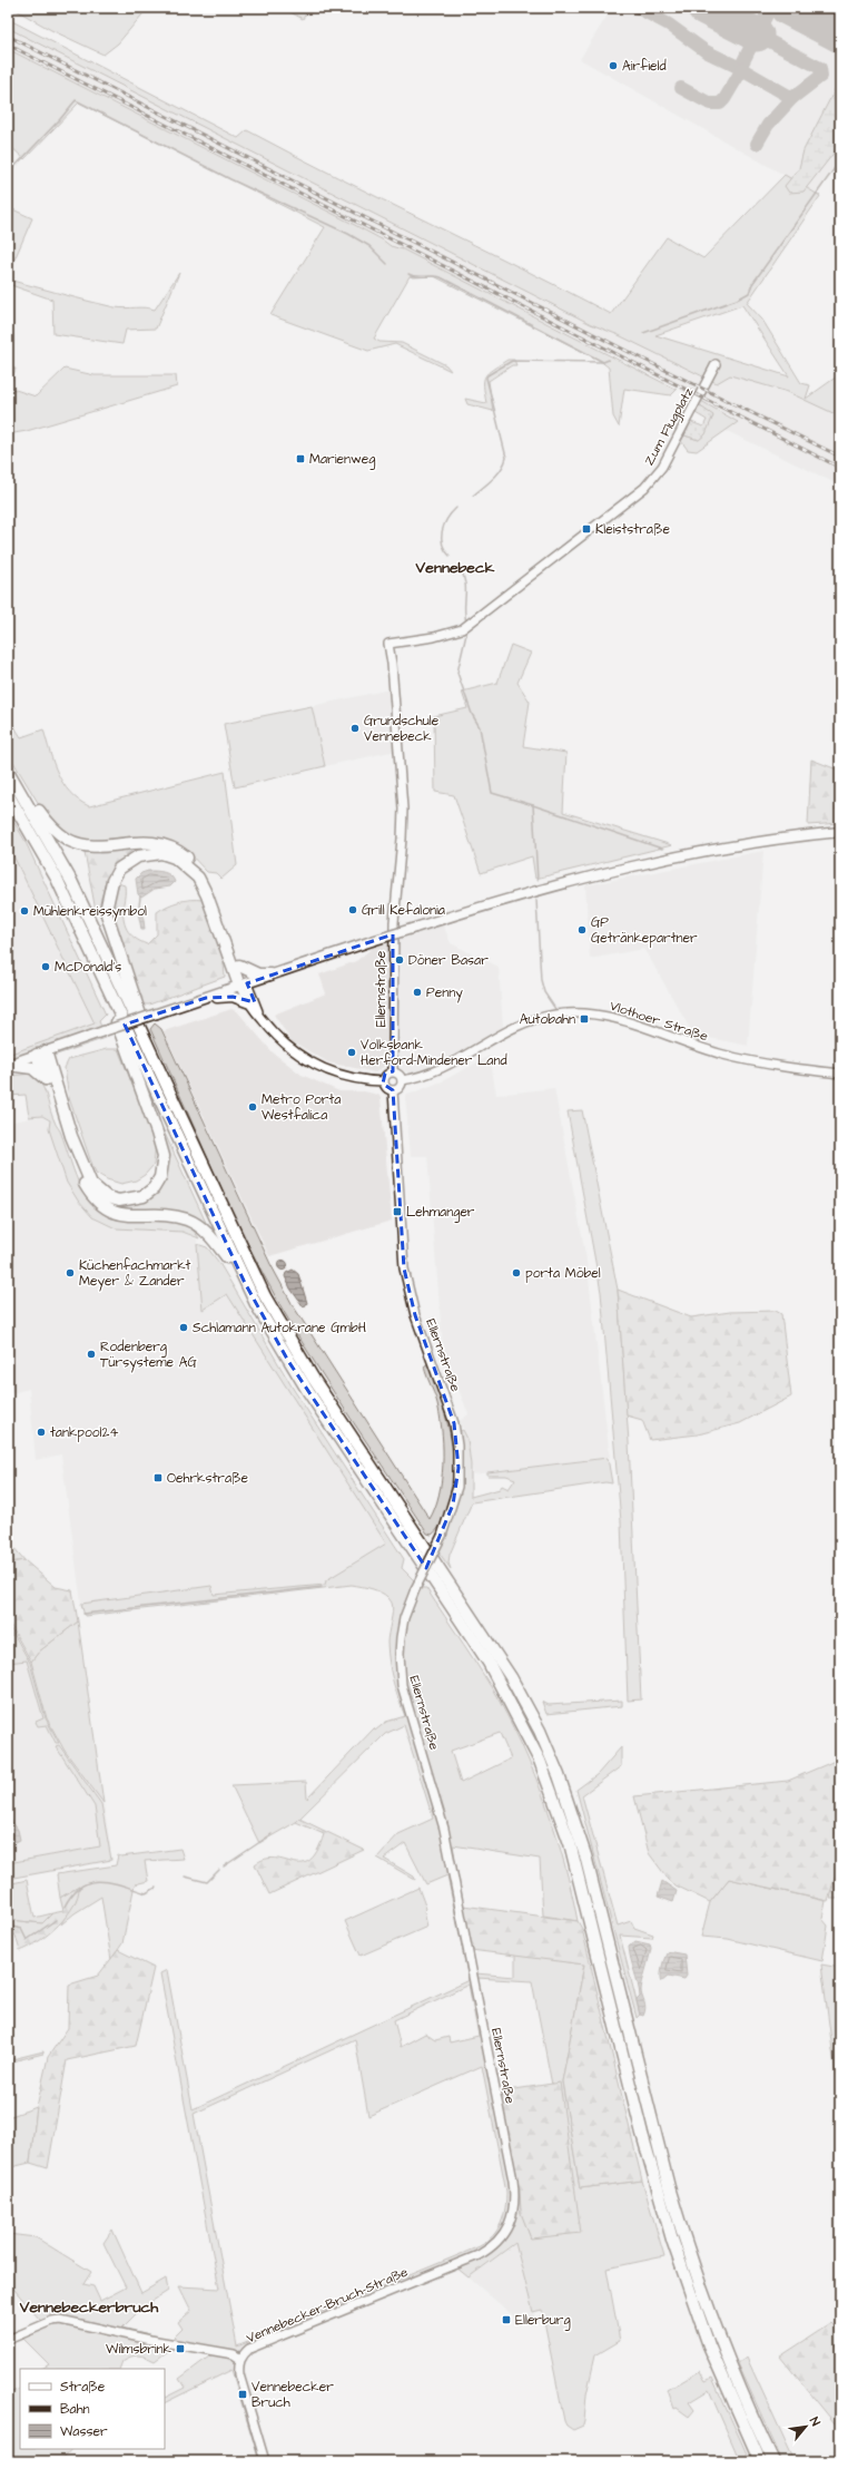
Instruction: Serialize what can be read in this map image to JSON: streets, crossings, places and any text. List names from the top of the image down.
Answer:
{
  "streets": {
    "street": [
      "Zum Flugplatz",
      "Ellernstraße",
      "Vlothoer Straße",
      "Vennebecker-Bruch-Straße"
    ]
  },
  "crossings": [
    ["Zum Flugplatz", "Ellernstraße"],
    ["Ellernstraße", "Vlothoer Straße"],
    ["Ellernstraße", "Vennebecker-Bruch-Straße"]
  ],
  "districts": ["Vennebeck", "Vennebeckerbruch"],
  "places": {
    "other": [
      "Airfield",
      "Grundschule Vennebeck",
      "Grill Kefalonia",
      "Mühlenkreissymbol",
      "GP Getränkepartner",
      "Döner Basar",
      "McDonald's",
      "Penny",
      "Volksbank Herford-Mindener Land",
      "Metro Porta Westfalica",
      "Küchenfachmarkt Meyer & Zander",
      "porta Möbel",
      "Schlamann Autokrane GmbH",
      "Rodenberg Türsysteme AG",
      "tankpool24"
    ],
    "transit": [
      "Marienweg",
      "Kleiststraße",
      "Autobahn",
      "Lehmanger",
      "Oehrkstraße",
      "Ellerburg",
      "Wilmsbrink",
      "Vennebecker Bruch"
    ]
  },
  "legend": ["Straße", "Bahn", "Wasser"],
  "north": "top right"
}
